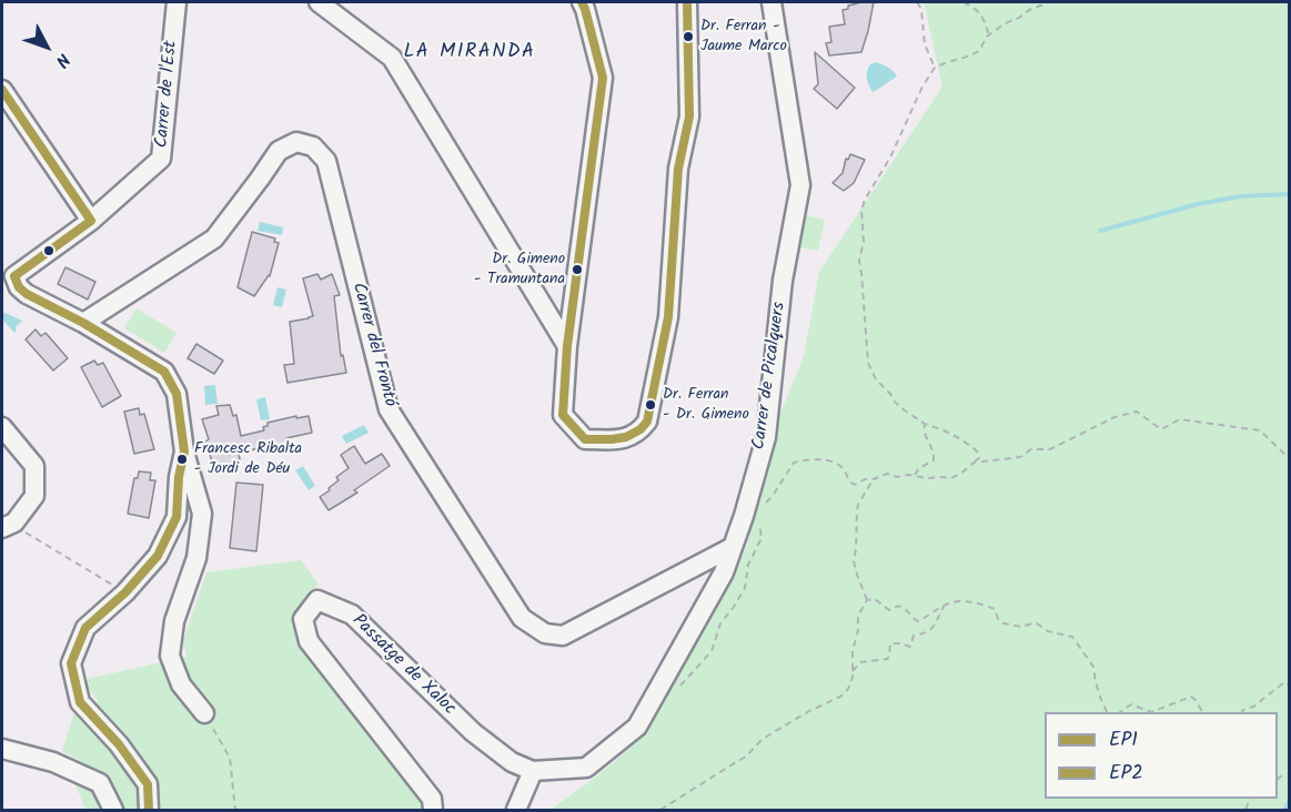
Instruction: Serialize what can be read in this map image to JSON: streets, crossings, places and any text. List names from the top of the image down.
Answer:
{
  "streets": {
    "street": [
      "Carrer de l'Est",
      "Carrer del Frontó",
      "Carrer de Picalquers",
      "Passatge de Xaloc"
    ]
  },
  "crossings": [
    ["Carrer de l'Est", "Carrer del Frontó"],
    ["Carrer del Frontó", "Carrer de Picalquers"],
    ["Carrer de Picalquers", "Passatge de Xaloc"]
  ],
  "districts": ["LA MIRANDA"],
  "places": [
    "Dr. Ferran - Jaume Marco",
    "Dr. Gimeno - Tramuntana",
    "Dr. Ferran - Dr. Gimeno",
    "Francesc Ribalta - Jordi de Déu"
  ],
  "lines": ["transit line EP1", "transit line EP2"],
  "legend": ["EP1", "EP2"],
  "north": "bottom right"
}
